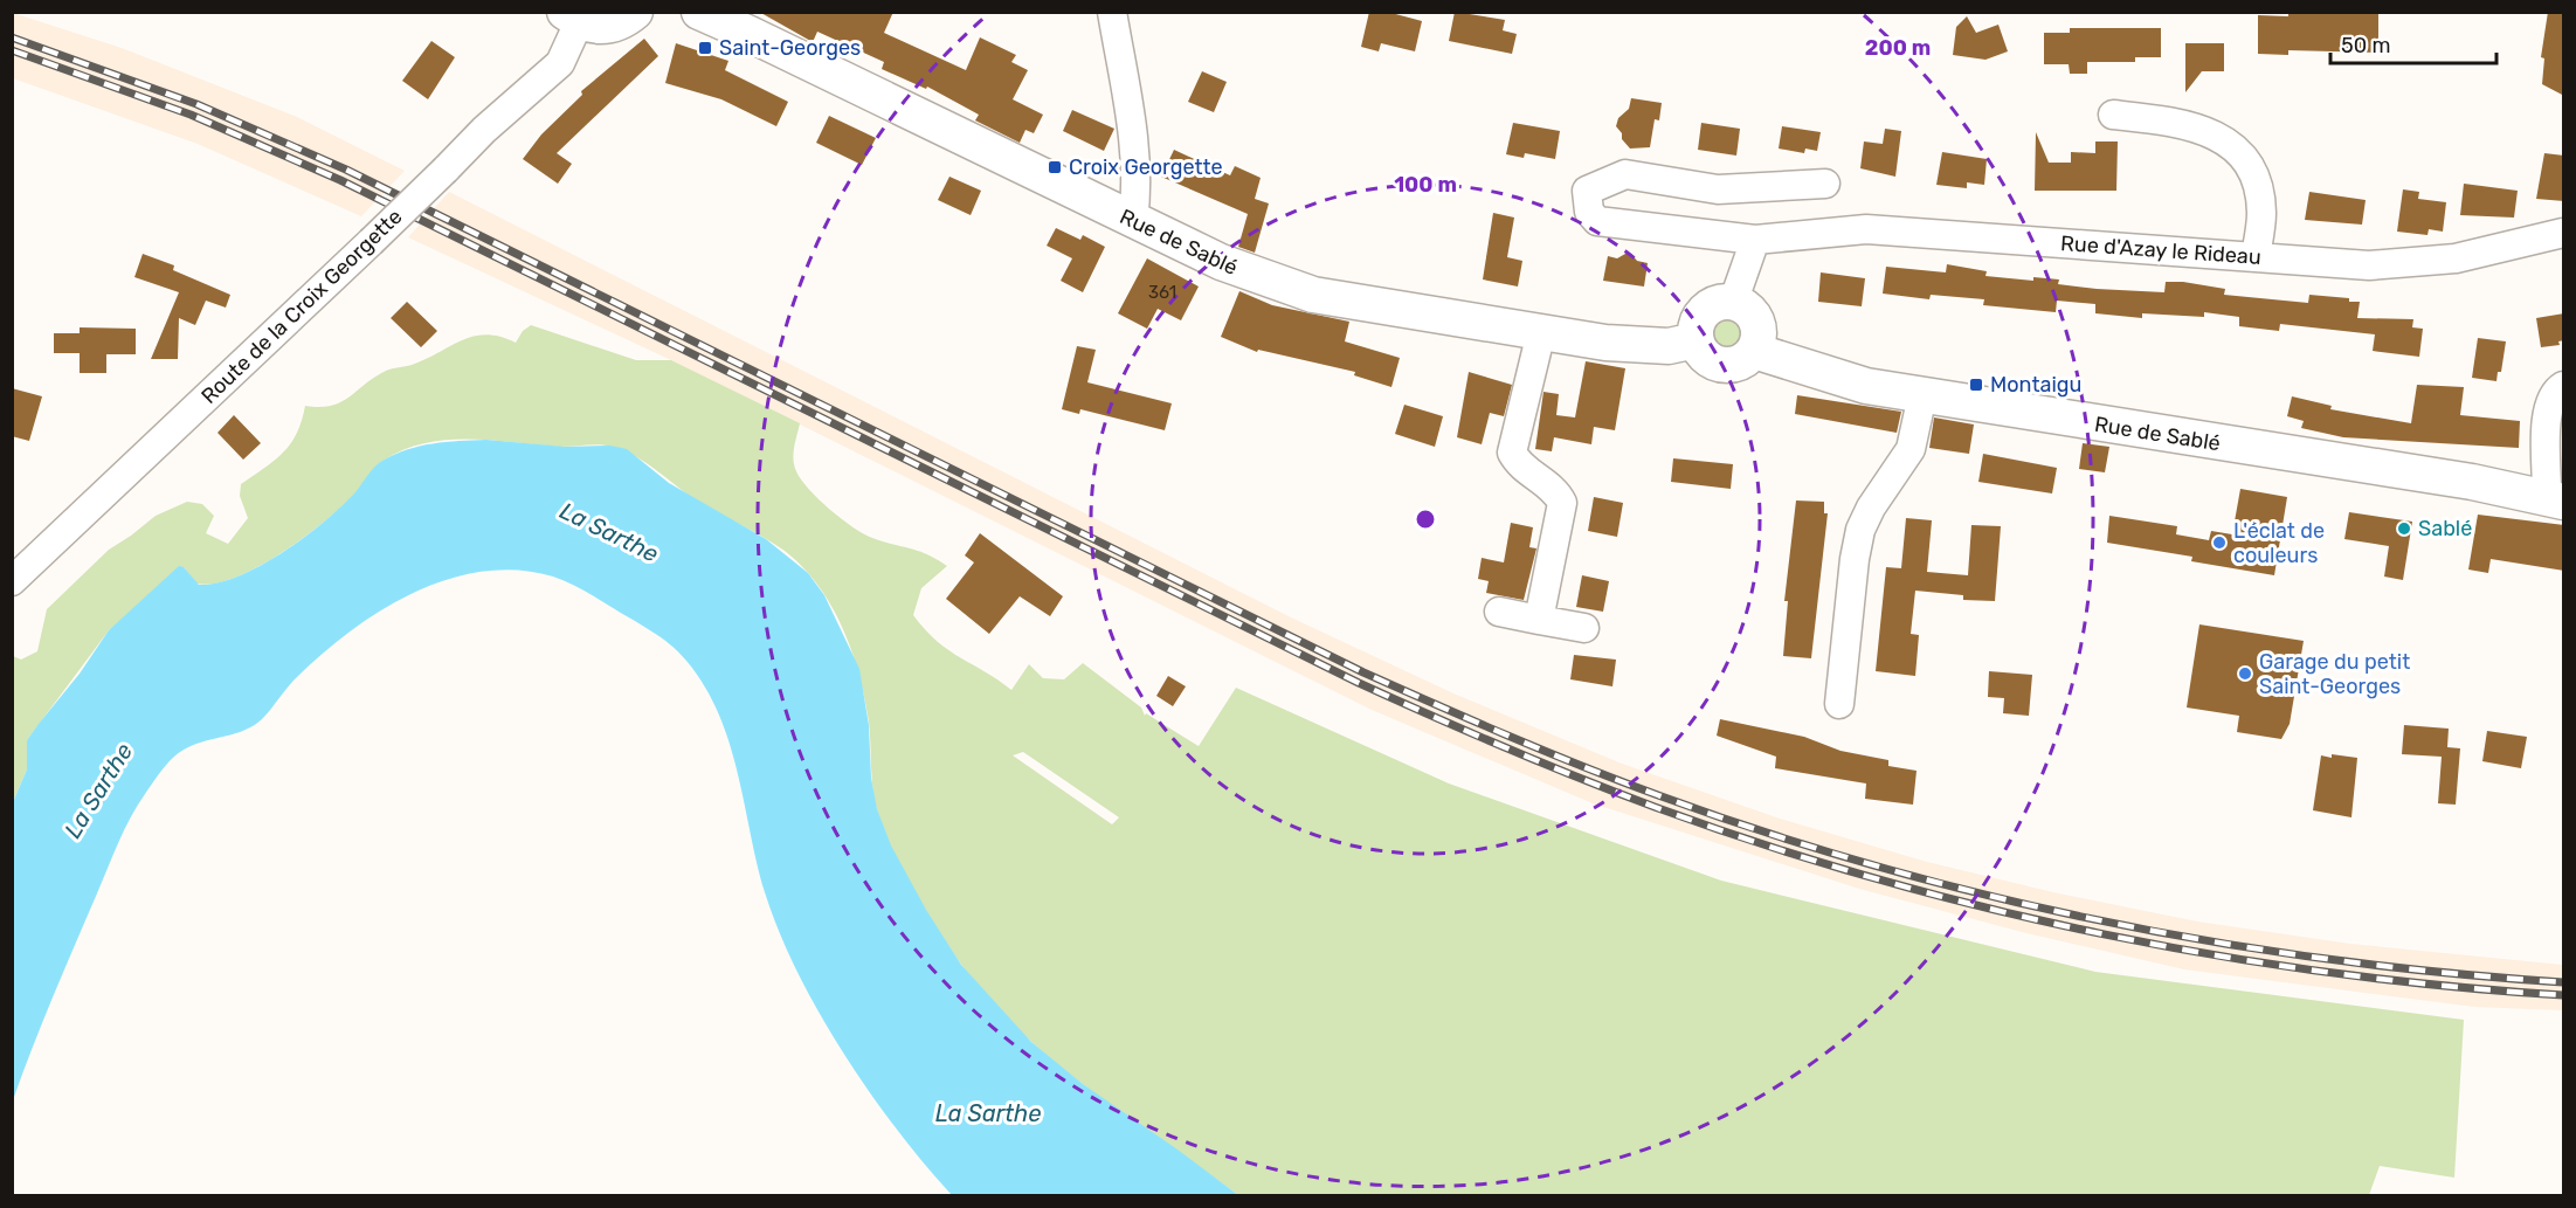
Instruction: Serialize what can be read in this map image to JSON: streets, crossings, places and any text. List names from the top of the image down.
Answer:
{
  "streets": {
    "main road": ["Rue de Sablé"],
    "street": ["Rue d'Azay le Rideau", "Route de la Croix Georgette"]
  },
  "water": ["La Sarthe"],
  "places": {
    "transit": ["Saint-Georges", "Croix Georgette", "Montaigu"],
    "other": ["Sablé", "L'éclat de couleurs", "Garage du petit Saint-Georges"]
  },
  "house_numbers": ["361"],
  "scale_bar": "50 m",
  "rings": ["200 m", "100 m"]
}
